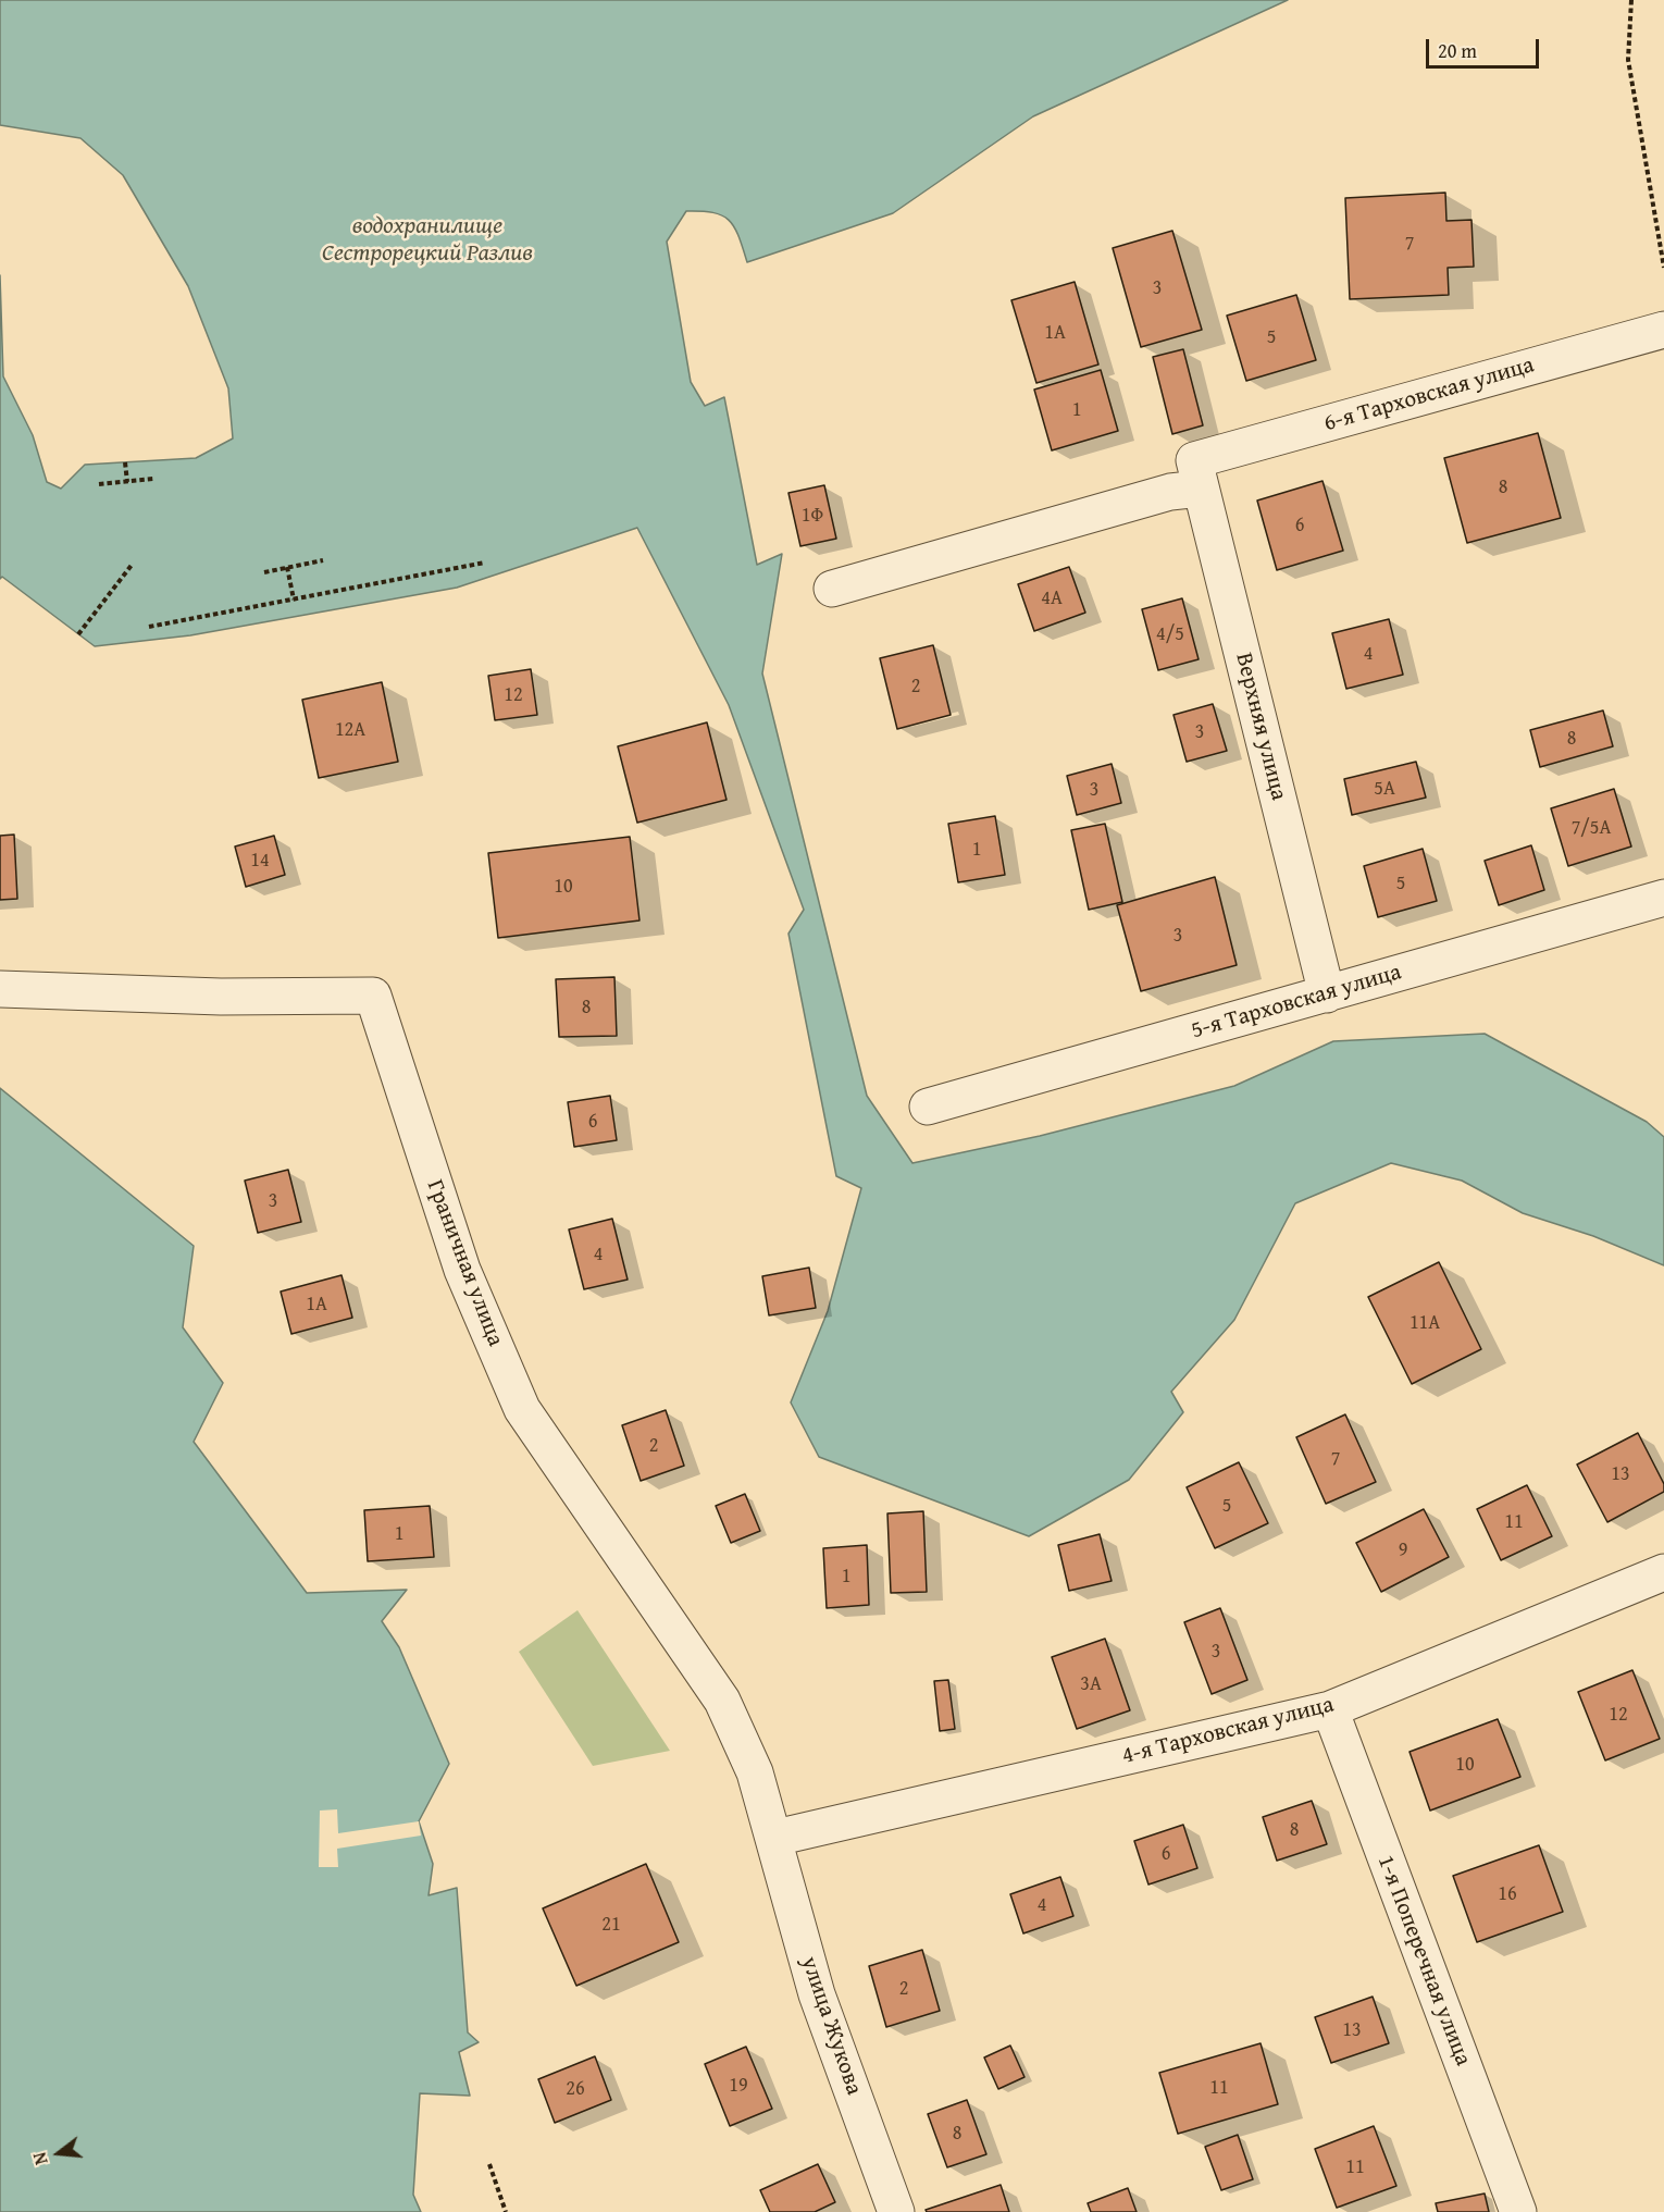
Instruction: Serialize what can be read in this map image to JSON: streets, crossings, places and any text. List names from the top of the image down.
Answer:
{
  "streets": {
    "street": [
      "6-я Тарховская улица",
      "Верхняя улица",
      "5-я Тарховская улица",
      "Граничная улица",
      "4-я Тарховская улица",
      "1-я Поперечная улица",
      "улица Жукова"
    ]
  },
  "crossings": [
    ["6-я Тарховская улица", "Верхняя улица"],
    ["Верхняя улица", "5-я Тарховская улица"],
    ["Граничная улица", "4-я Тарховская улица"],
    ["Граничная улица", "улица Жукова"],
    ["4-я Тарховская улица", "1-я Поперечная улица"],
    ["4-я Тарховская улица", "улица Жукова"]
  ],
  "water": ["водохранилище Сестрорецкий Разлив"],
  "house_numbers": [
    "7",
    "3",
    "1А",
    "5",
    "1",
    "8",
    "1Ф",
    "6",
    "4А",
    "4/5",
    "4",
    "2",
    "12",
    "12А",
    "3",
    "8",
    "5А",
    "3",
    "7/5А",
    "1",
    "14",
    "5",
    "10",
    "3",
    "8",
    "6",
    "3",
    "4",
    "1А",
    "11А",
    "2",
    "7",
    "13",
    "5",
    "11",
    "1",
    "9",
    "1",
    "3",
    "3А",
    "12",
    "10",
    "8",
    "6",
    "16",
    "4",
    "21",
    "2",
    "13",
    "19",
    "11",
    "26",
    "8",
    "11"
  ],
  "scale_bar": "20 m",
  "north": "left"
}
